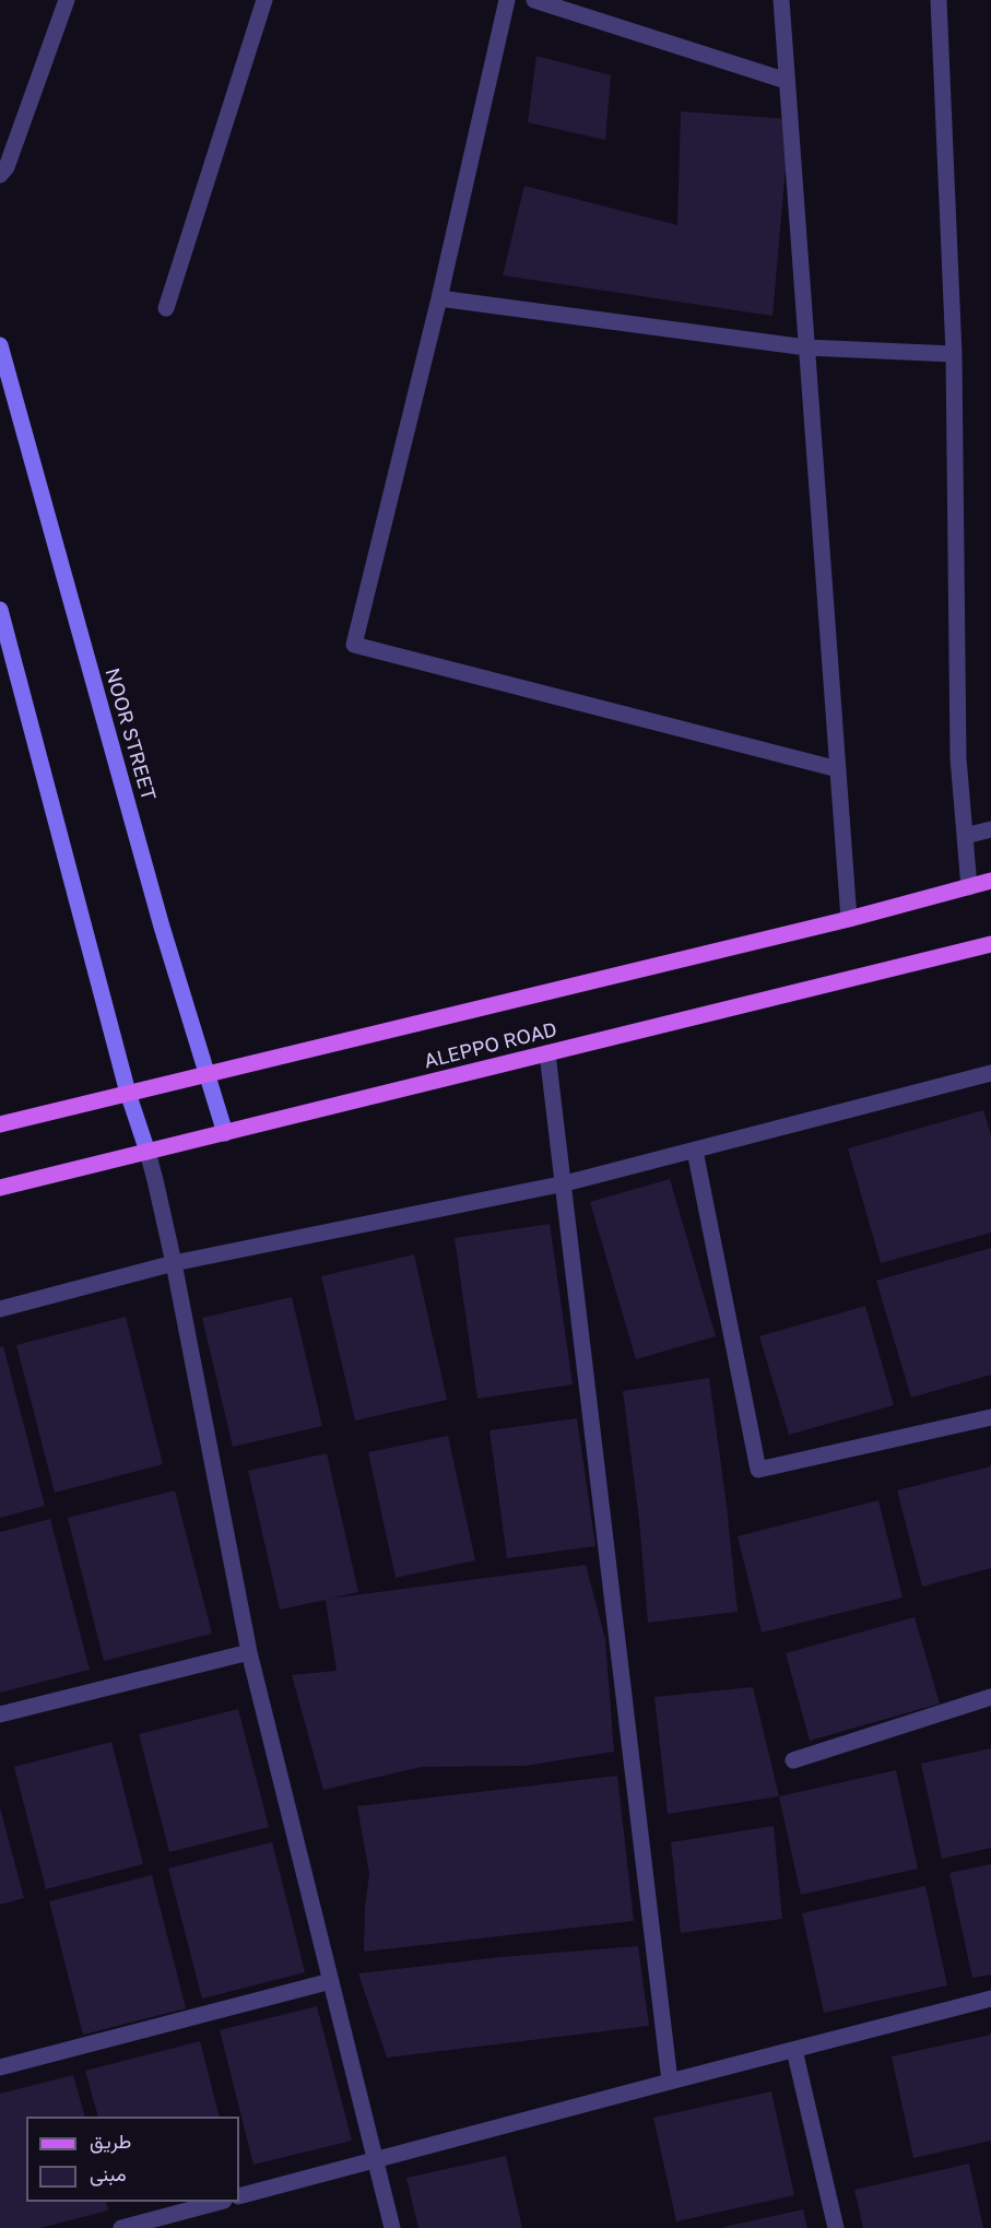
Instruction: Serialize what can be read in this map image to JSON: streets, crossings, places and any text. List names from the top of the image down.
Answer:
{
  "streets": {
    "main road": ["NOOR STREET", "ALEPPO ROAD"]
  },
  "crossings": [
    ["NOOR STREET", "ALEPPO ROAD"]
  ],
  "legend": ["طريق", "مبنى"]
}
